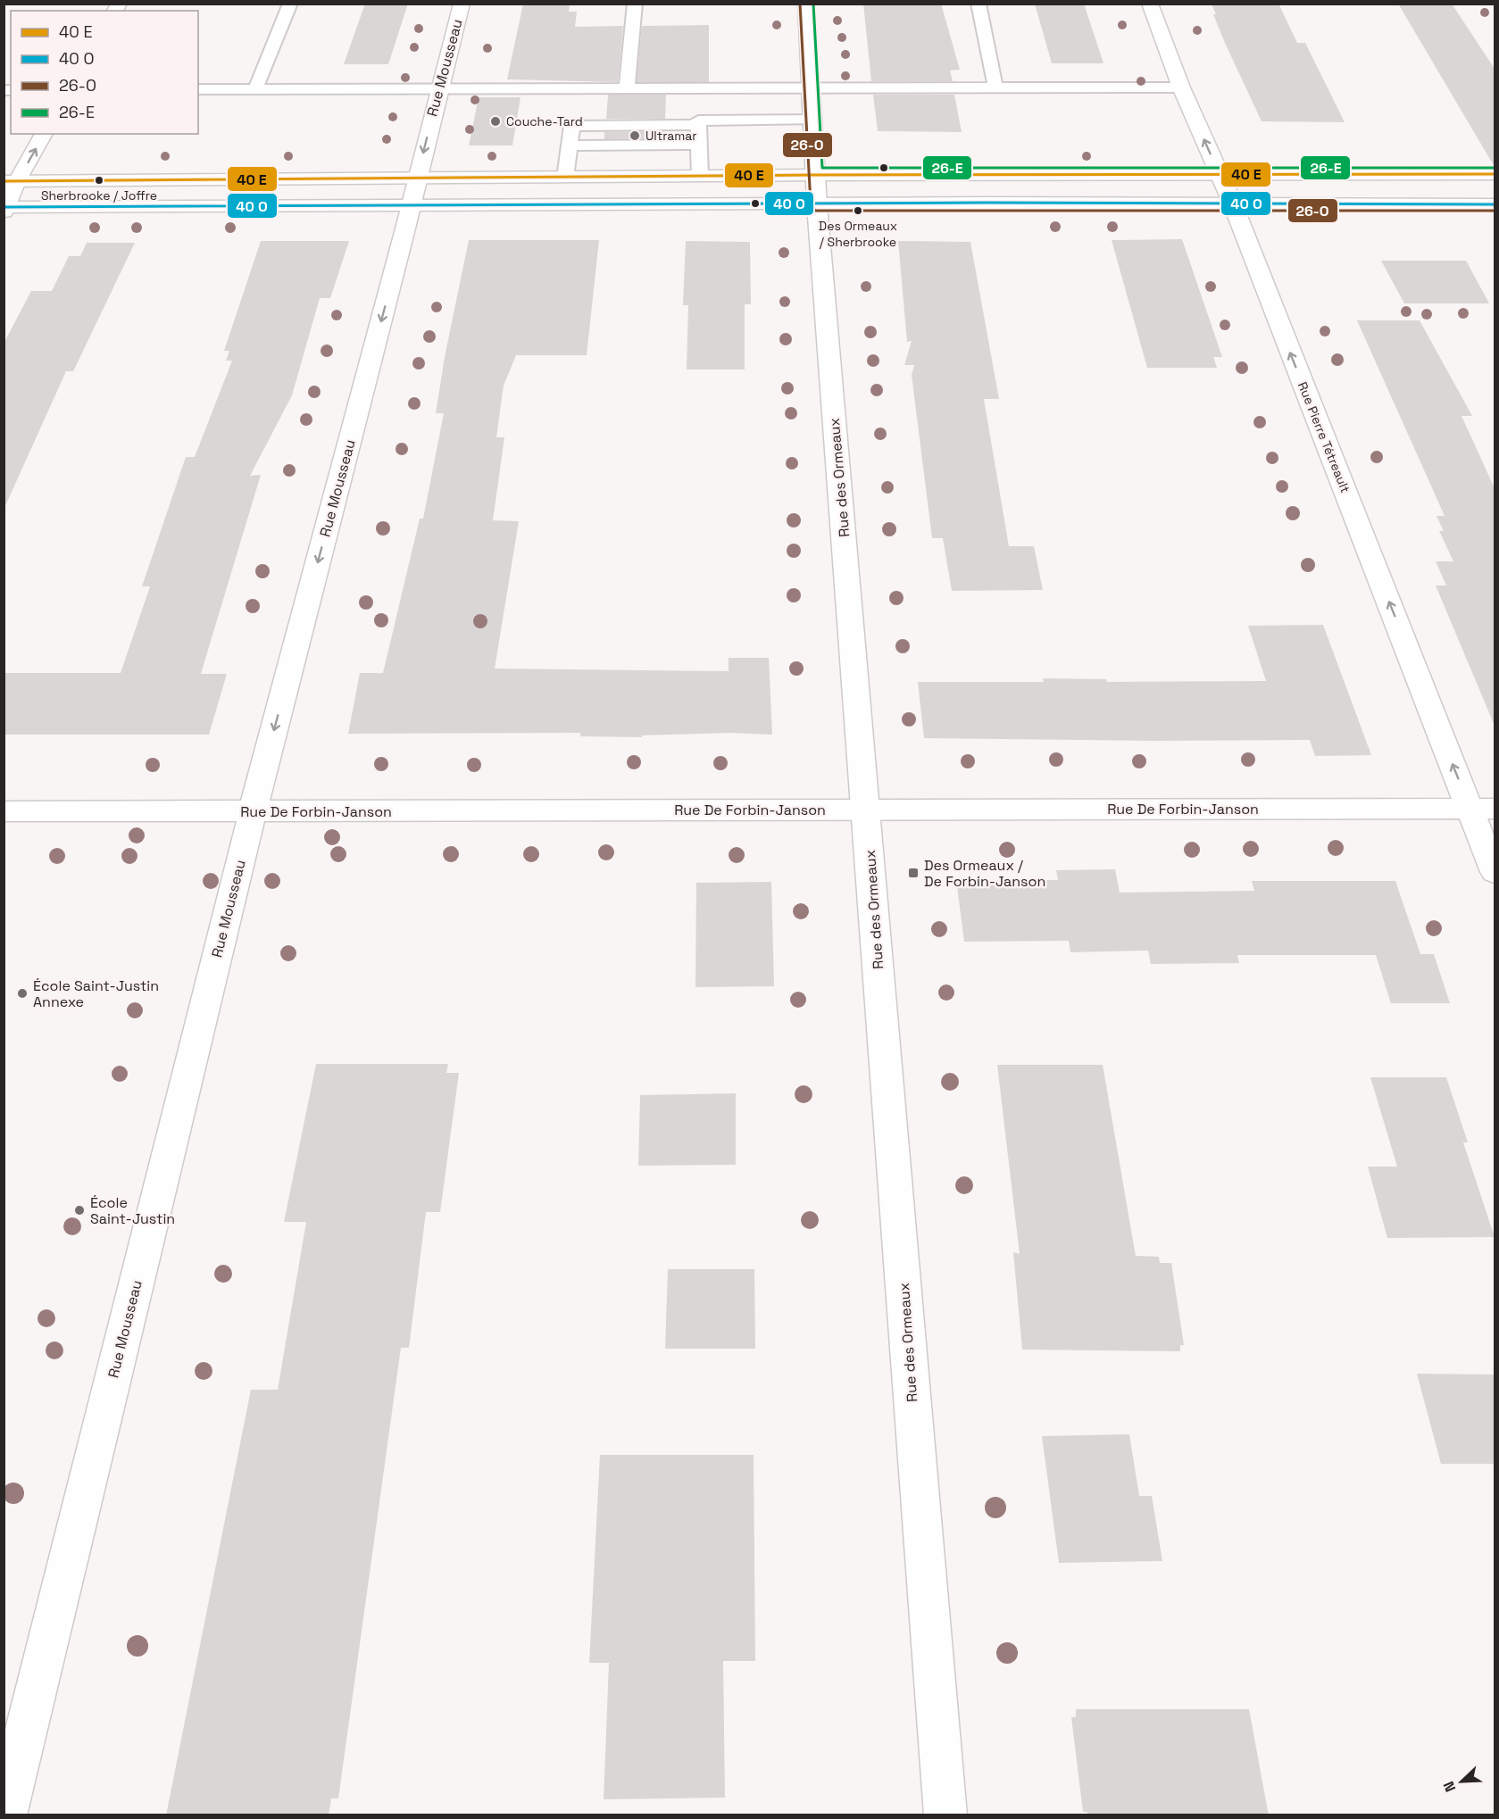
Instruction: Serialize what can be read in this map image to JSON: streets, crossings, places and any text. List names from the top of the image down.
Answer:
{
  "streets": {
    "street": [
      "Rue Mousseau",
      "Rue Pierre Tétreault",
      "Rue des Ormeaux",
      "Rue De Forbin-Janson"
    ]
  },
  "crossings": [
    ["Rue Mousseau", "Rue De Forbin-Janson"],
    ["Rue Pierre Tétreault", "Rue De Forbin-Janson"],
    ["Rue des Ormeaux", "Rue De Forbin-Janson"]
  ],
  "one_way": ["Rue Mousseau", "Rue Pierre Tétreault"],
  "places": {
    "other": [
      "Couche-Tard",
      "Ultramar",
      "Sherbrooke / Joffre",
      "Des Ormeaux / Sherbrooke",
      "École Saint-Justin Annexe",
      "École Saint-Justin"
    ],
    "transit": ["Des Ormeaux / De Forbin-Janson"]
  },
  "lines": ["transit line 26-O", "transit line 26-E"],
  "legend": [
    "40 E",
    "40 O",
    "26-O",
    "26-E"
  ],
  "north": "bottom left"
}
